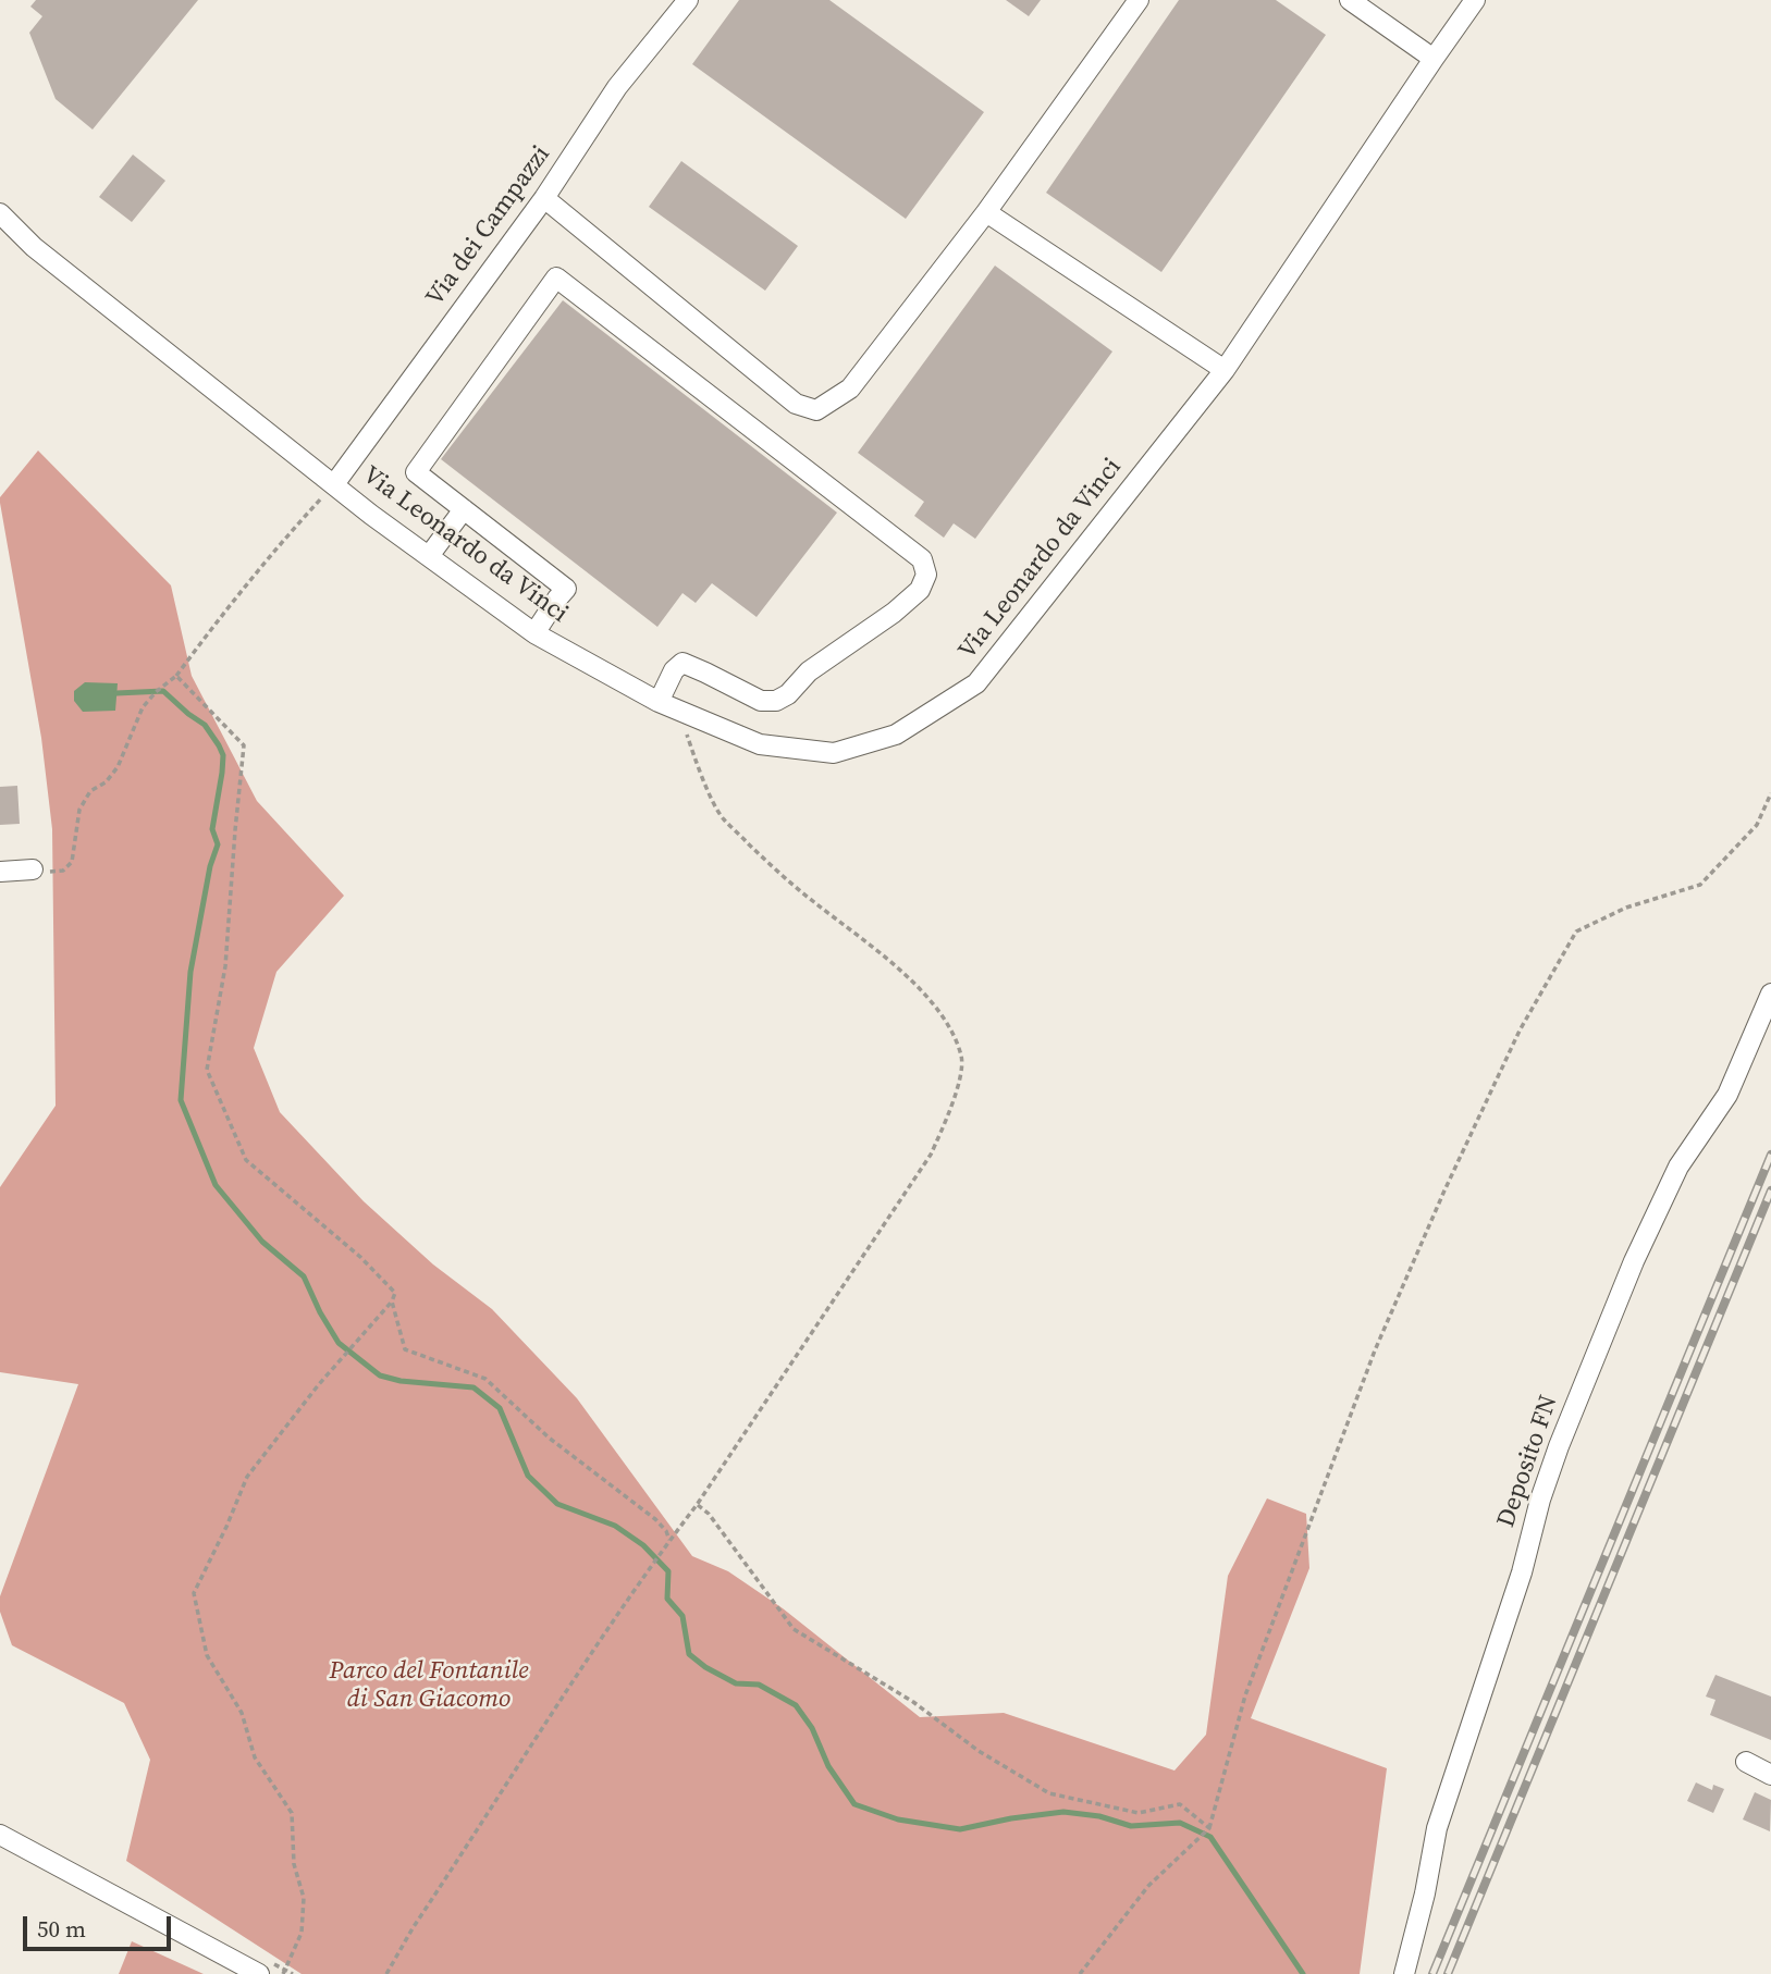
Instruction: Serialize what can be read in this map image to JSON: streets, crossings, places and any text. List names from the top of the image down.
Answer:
{
  "streets": {
    "street": ["Via dei Campazzi", "Via Leonardo da Vinci", "Deposito FN"]
  },
  "crossings": [
    ["Via dei Campazzi", "Via Leonardo da Vinci"]
  ],
  "parks": ["Parco del Fontanile di San Giacomo"],
  "scale_bar": "50 m"
}
